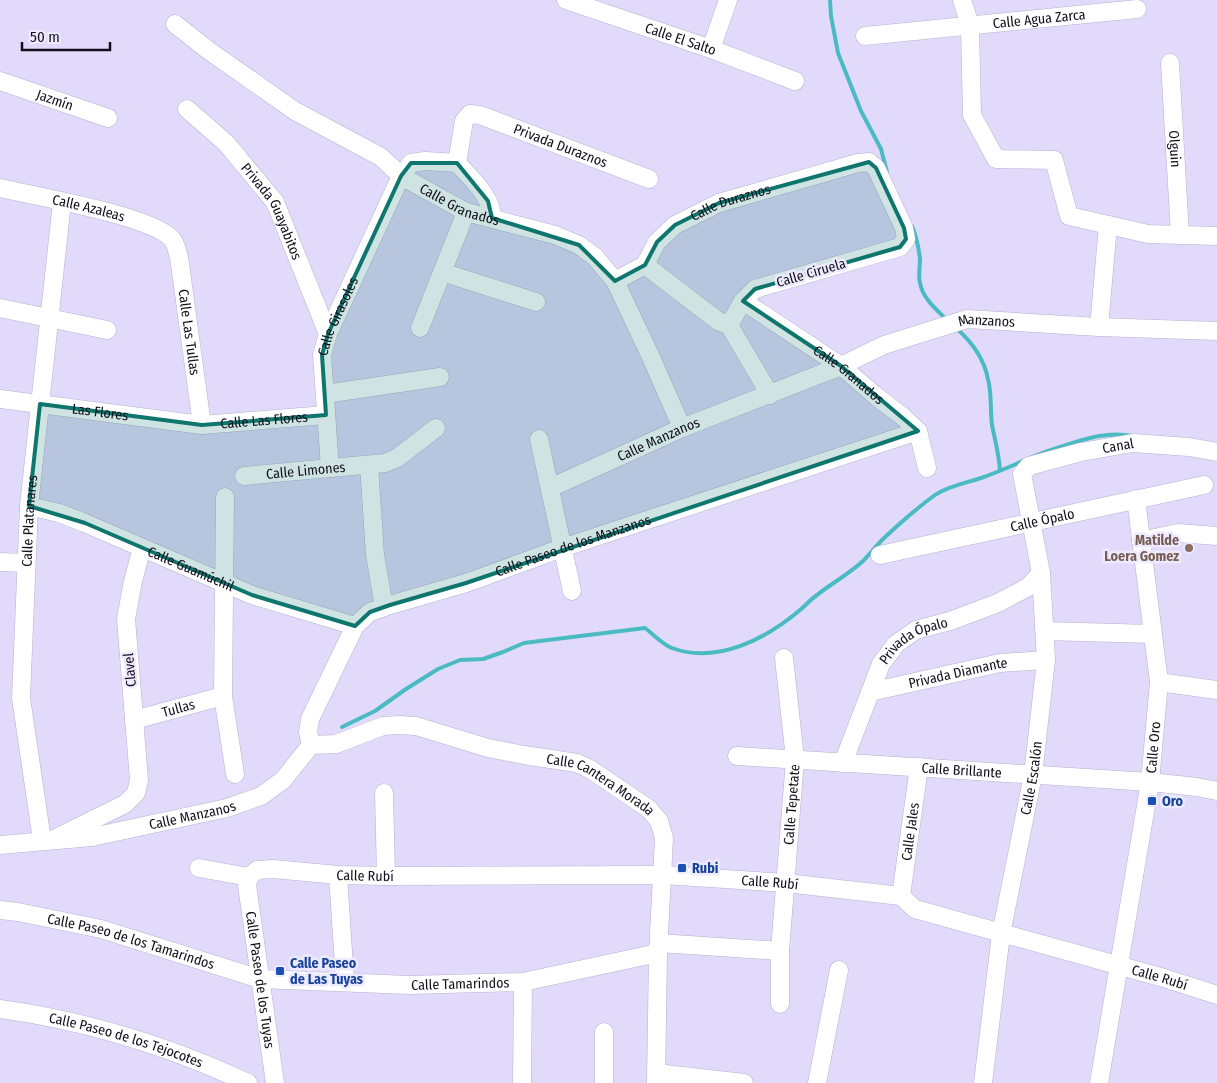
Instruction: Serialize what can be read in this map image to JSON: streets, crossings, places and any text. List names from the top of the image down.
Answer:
{
  "streets": {
    "street": [
      "Calle Agua Zarca",
      "Calle El Salto",
      "Jazmín",
      "Privada Duraznos",
      "Olguin",
      "Calle Granados",
      "Calle Duraznos",
      "Calle Azaleas",
      "Privada Guayabitos",
      "Calle Ciruela",
      "Calle Girasoles",
      "Manzanos",
      "Calle Las Tullas",
      "Las Flores",
      "Calle Las Flores",
      "Calle Manzanos",
      "Canal",
      "Calle Limones",
      "Calle Ópalo",
      "Calle Platanares",
      "Calle Paseo de los Manzanos",
      "Calle Guamúchil",
      "Privada Ópalo",
      "Clavel",
      "Privada Diamante",
      "Tullas",
      "Calle Oro",
      "Calle Brillante",
      "Calle Escalón",
      "Calle Cantera Morada",
      "Calle Tepetate",
      "Calle Jales",
      "Calle Rubí",
      "Calle Paseo de los Tamarindos",
      "Calle Paseo de los Tuyas",
      "Calle Tamarindos",
      "Calle Paseo de los Tejocotes"
    ]
  },
  "crossings": [
    ["Calle Granados", "Calle Ciruela"],
    ["Calle Granados", "Calle Girasoles"],
    ["Calle Granados", "Manzanos"],
    ["Calle Granados", "Calle Manzanos"],
    ["Calle Granados", "Calle Paseo de los Manzanos"],
    ["Calle Duraznos", "Calle Ciruela"],
    ["Calle Azaleas", "Calle Las Tullas"],
    ["Calle Azaleas", "Calle Platanares"],
    ["Privada Guayabitos", "Calle Girasoles"],
    ["Calle Girasoles", "Calle Las Flores"],
    ["Calle Girasoles", "Calle Limones"],
    ["Manzanos", "Calle Manzanos"],
    ["Calle Las Tullas", "Las Flores"],
    ["Calle Las Tullas", "Calle Las Flores"],
    ["Las Flores", "Calle Las Flores"],
    ["Las Flores", "Calle Platanares"],
    ["Calle Manzanos", "Calle Platanares"],
    ["Calle Manzanos", "Calle Paseo de los Manzanos"],
    ["Calle Manzanos", "Clavel"],
    ["Calle Manzanos", "Calle Cantera Morada"],
    ["Canal", "Calle Escalón"],
    ["Calle Ópalo", "Calle Oro"],
    ["Calle Ópalo", "Calle Escalón"],
    ["Calle Platanares", "Calle Guamúchil"],
    ["Calle Paseo de los Manzanos", "Calle Guamúchil"],
    ["Calle Paseo de los Manzanos", "Calle Cantera Morada"],
    ["Calle Guamúchil", "Clavel"],
    ["Privada Ópalo", "Privada Diamante"],
    ["Privada Ópalo", "Calle Brillante"],
    ["Privada Ópalo", "Calle Escalón"],
    ["Clavel", "Tullas"],
    ["Privada Diamante", "Calle Escalón"],
    ["Calle Oro", "Calle Brillante"],
    ["Calle Oro", "Calle Rubí"],
    ["Calle Brillante", "Calle Escalón"],
    ["Calle Brillante", "Calle Tepetate"],
    ["Calle Brillante", "Calle Jales"],
    ["Calle Escalón", "Calle Rubí"],
    ["Calle Cantera Morada", "Calle Rubí"],
    ["Calle Cantera Morada", "Calle Tamarindos"],
    ["Calle Tepetate", "Calle Rubí"],
    ["Calle Tepetate", "Calle Tamarindos"],
    ["Calle Jales", "Calle Rubí"],
    ["Calle Rubí", "Calle Paseo de los Tuyas"],
    ["Calle Paseo de los Tamarindos", "Calle Paseo de los Tuyas"],
    ["Calle Paseo de los Tamarindos", "Calle Tamarindos"],
    ["Calle Paseo de los Tuyas", "Calle Tamarindos"]
  ],
  "places": {
    "other": ["Matilde Loera Gomez"],
    "transit": ["Oro", "Rubi", "Calle Paseo de Las Tuyas"]
  },
  "scale_bar": "50 m"
}
